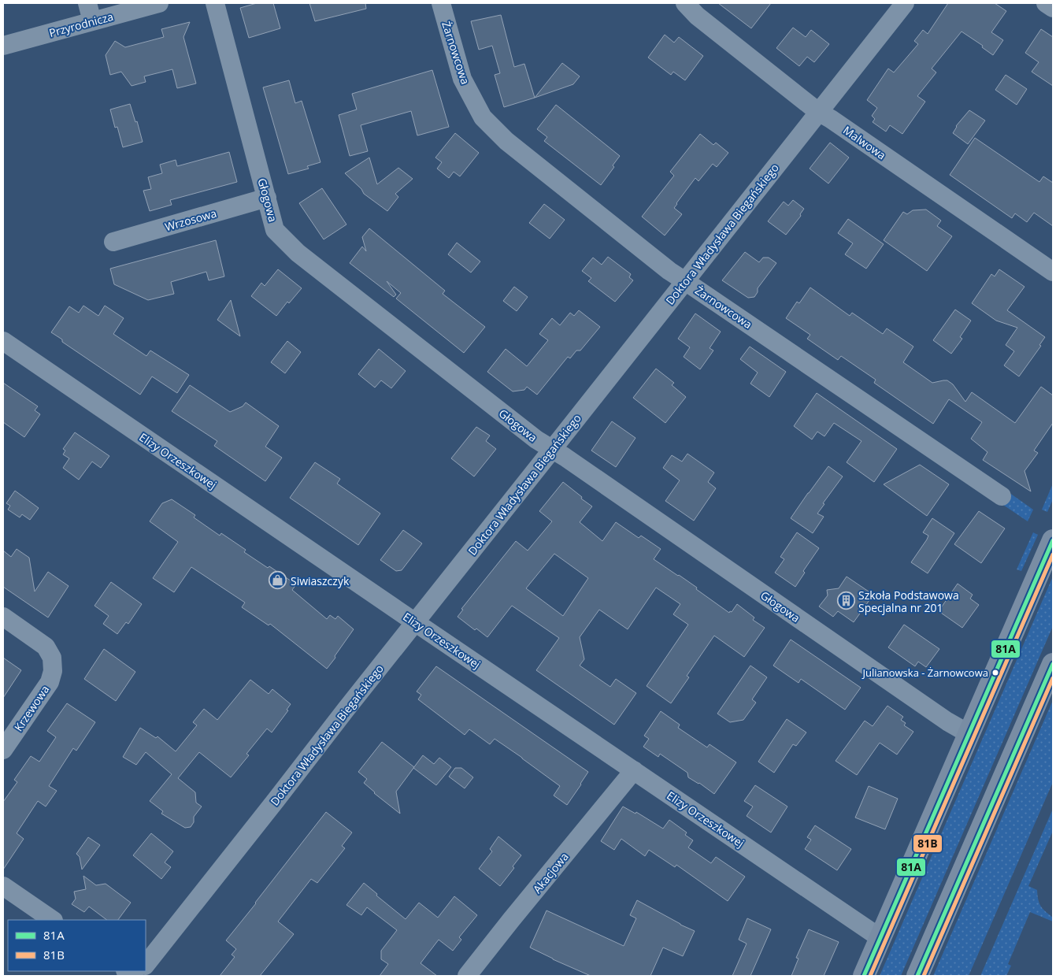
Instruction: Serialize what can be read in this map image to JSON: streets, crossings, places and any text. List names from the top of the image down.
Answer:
{
  "streets": {
    "street": [
      "Przyrodnicza",
      "Żarnowcowa",
      "Malwowa",
      "Głogowa",
      "Wrzosowa",
      "Doktora Władysława Biegańskiego",
      "Elizy Orzeszkowej",
      "Krzewowa",
      "Akacjowa"
    ]
  },
  "crossings": [
    ["Żarnowcowa", "Doktora Władysława Biegańskiego"],
    ["Malwowa", "Doktora Władysława Biegańskiego"],
    ["Głogowa", "Wrzosowa"],
    ["Głogowa", "Doktora Władysława Biegańskiego"],
    ["Doktora Władysława Biegańskiego", "Elizy Orzeszkowej"],
    ["Elizy Orzeszkowej", "Akacjowa"]
  ],
  "places": {
    "shop": ["Siwiaszczyk"],
    "building": ["Szkoła Podstawowa Specjalna nr 201"],
    "other": ["Julianowska - Żarnowcowa"]
  },
  "lines": ["transit line 81A", "transit line 81B"],
  "legend": ["81A", "81B"]
}
